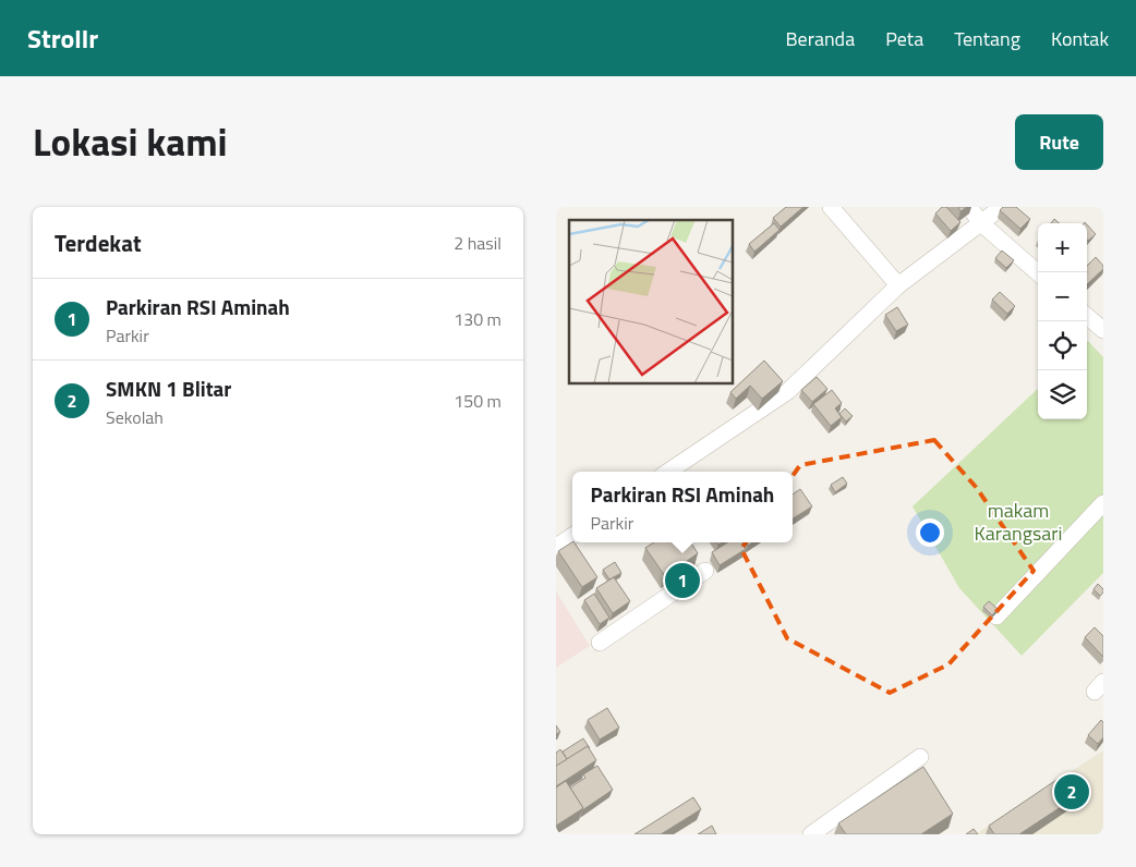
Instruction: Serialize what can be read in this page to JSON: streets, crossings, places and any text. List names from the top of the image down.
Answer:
{
  "parks": ["makam Karangsari"],
  "page": {
    "header": "Strollr",
    "nav": [
      "Beranda",
      "Peta",
      "Tentang",
      "Kontak"
    ],
    "title": "Lokasi kami",
    "buttons": "Rute",
    "heading": ["Terdekat", "2 hasil"],
    "map_buttons": ["+", "−"],
    "list": [
      {
        "mark": "1",
        "name": "Parkiran RSI Aminah",
        "note": "Parkir",
        "value": "130 m"
      },
      {
        "mark": "2",
        "name": "SMKN 1 Blitar",
        "note": "Sekolah",
        "value": "150 m"
      }
    ],
    "popup": ["Parkiran RSI Aminah", "Parkir"],
    "pins": ["1", "2"]
  }
}
